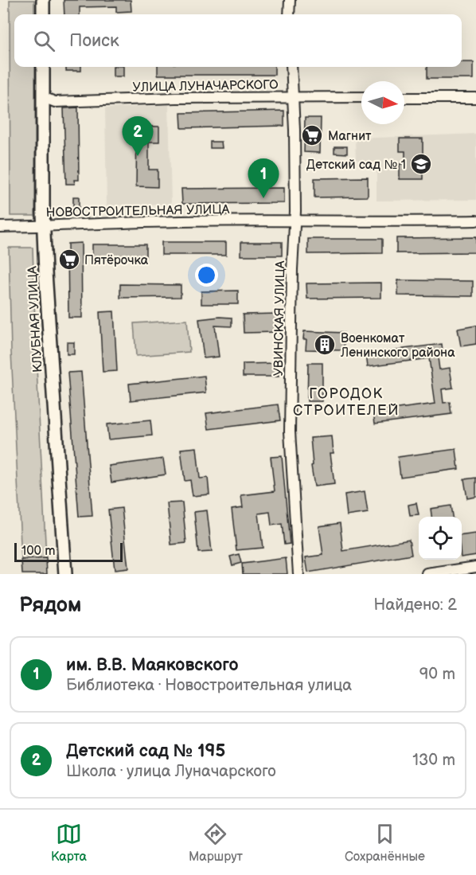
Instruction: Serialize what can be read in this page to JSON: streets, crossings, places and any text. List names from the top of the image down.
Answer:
{
  "streets": {
    "main road": ["КЛУБНАЯ УЛИЦА"],
    "street": ["УЛИЦА ЛУНАЧАРСКОГО", "НОВОСТРОИТЕЛЬНАЯ УЛИЦА", "УВИНСКАЯ УЛИЦА"]
  },
  "crossings": [
    ["УЛИЦА ЛУНАЧАРСКОГО", "УВИНСКАЯ УЛИЦА"],
    ["УЛИЦА ЛУНАЧАРСКОГО", "КЛУБНАЯ УЛИЦА"],
    ["НОВОСТРОИТЕЛЬНАЯ УЛИЦА", "УВИНСКАЯ УЛИЦА"],
    ["НОВОСТРОИТЕЛЬНАЯ УЛИЦА", "КЛУБНАЯ УЛИЦА"]
  ],
  "districts": ["ГОРОДОК СТРОИТЕЛЕЙ"],
  "places": {
    "supermarket": ["Магнит", "Пятёрочка"],
    "school or university": ["Детский сад № 1"],
    "building": ["Военкомат Ленинского района"]
  },
  "scale_bar": "100 m",
  "north": "right",
  "page": {
    "search": "Поиск",
    "pins": ["2", "1"],
    "scale": "100 m",
    "heading": ["Рядом", "Найдено: 2"],
    "list": [
      {
        "mark": "1",
        "name": "им. В.В. Маяковского",
        "note": "Библиотека · Новостроительная улица",
        "value": "90 m"
      },
      {
        "mark": "2",
        "name": "Детский сад № 195",
        "note": "Школа · улица Луначарского",
        "value": "130 m"
      }
    ],
    "nav": ["Карта", "Маршрут", "Сохранённые"]
  }
}
